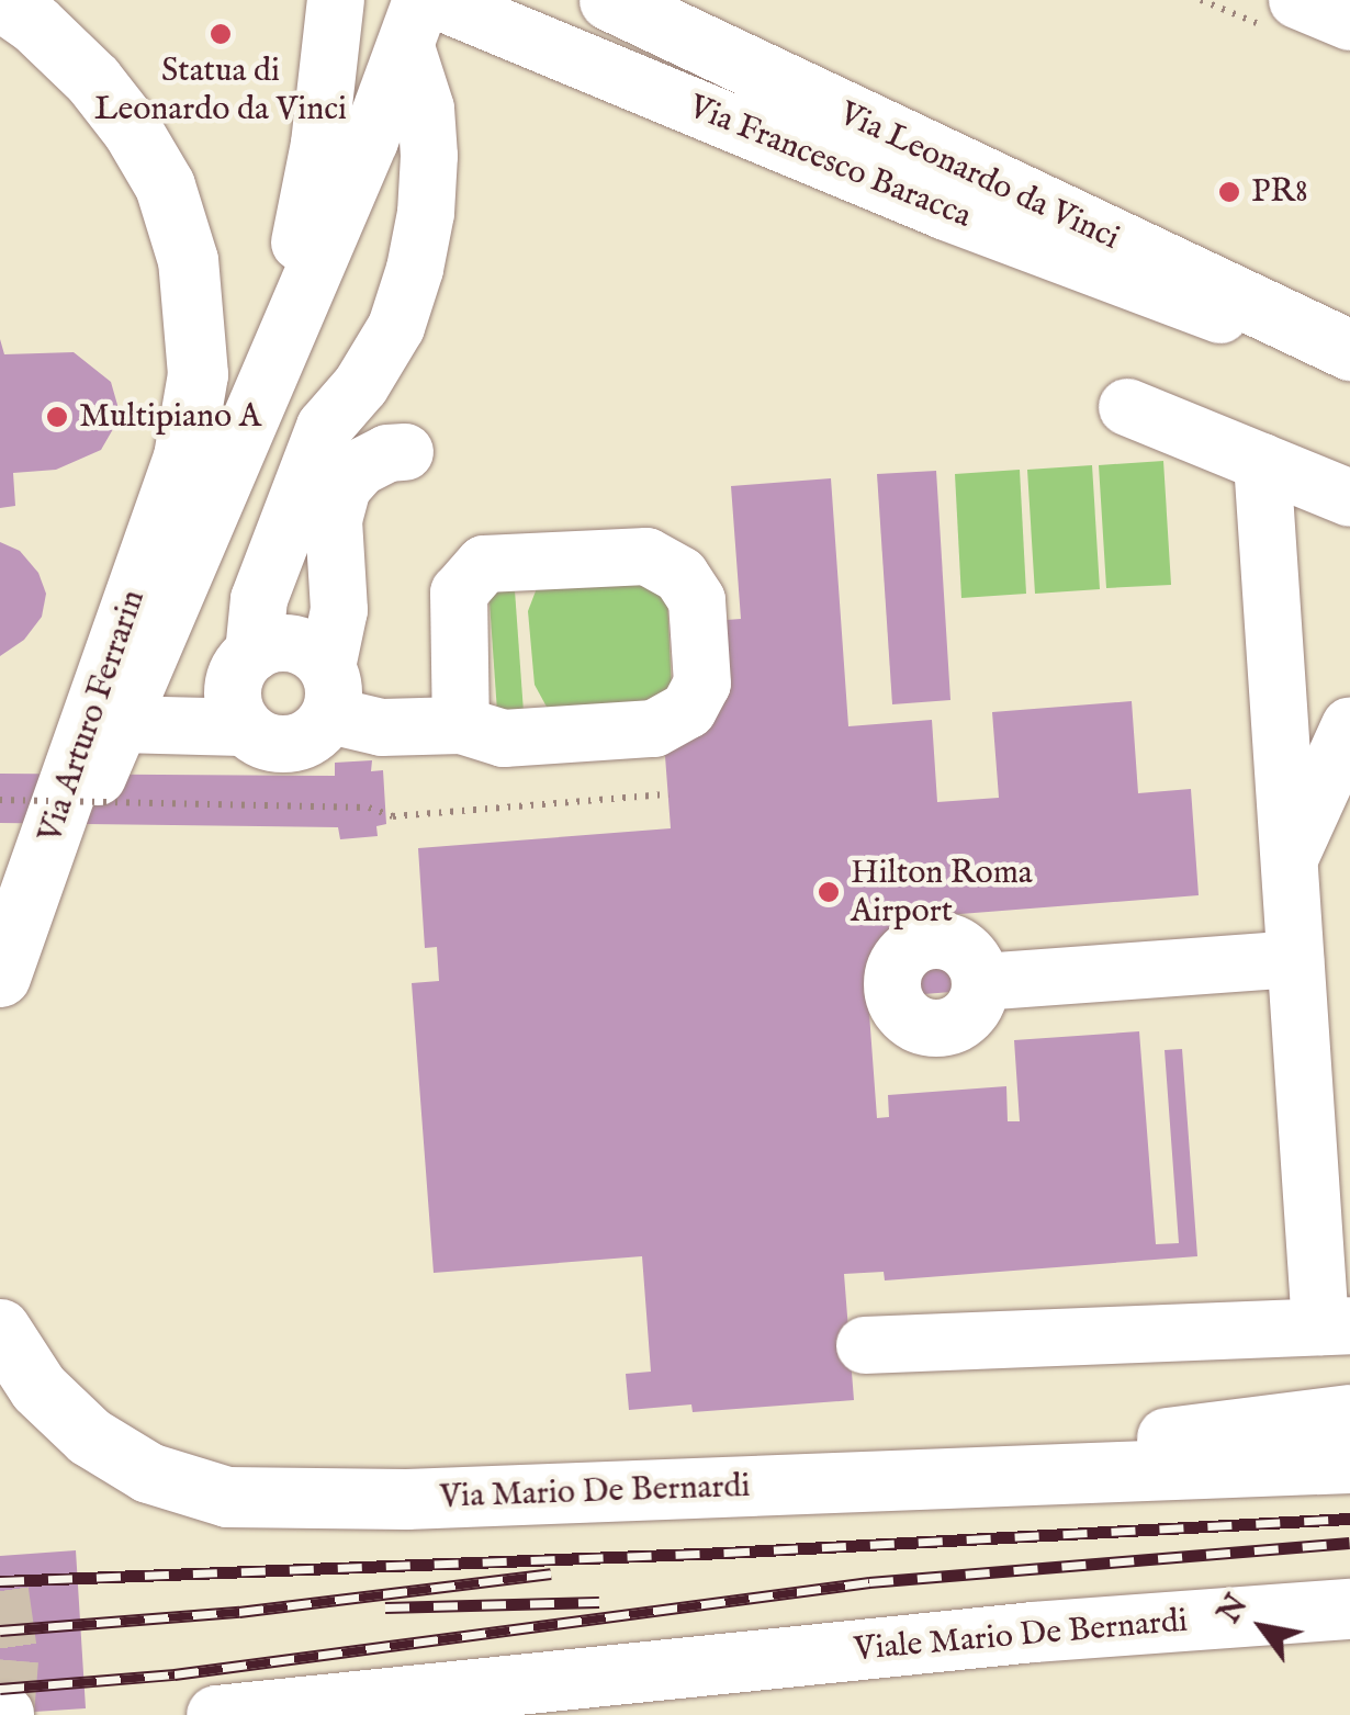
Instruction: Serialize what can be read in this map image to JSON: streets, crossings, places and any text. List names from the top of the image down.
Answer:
{
  "streets": {
    "main road": [
      "Via Leonardo da Vinci",
      "Via Arturo Ferrarin",
      "Via Mario De Bernardi",
      "Viale Mario De Bernardi"
    ],
    "street": ["Via Francesco Baracca"]
  },
  "places": [
    "Statua di Leonardo da Vinci",
    "PR8",
    "Multipiano A",
    "Hilton Roma Airport"
  ],
  "north": "top left"
}
